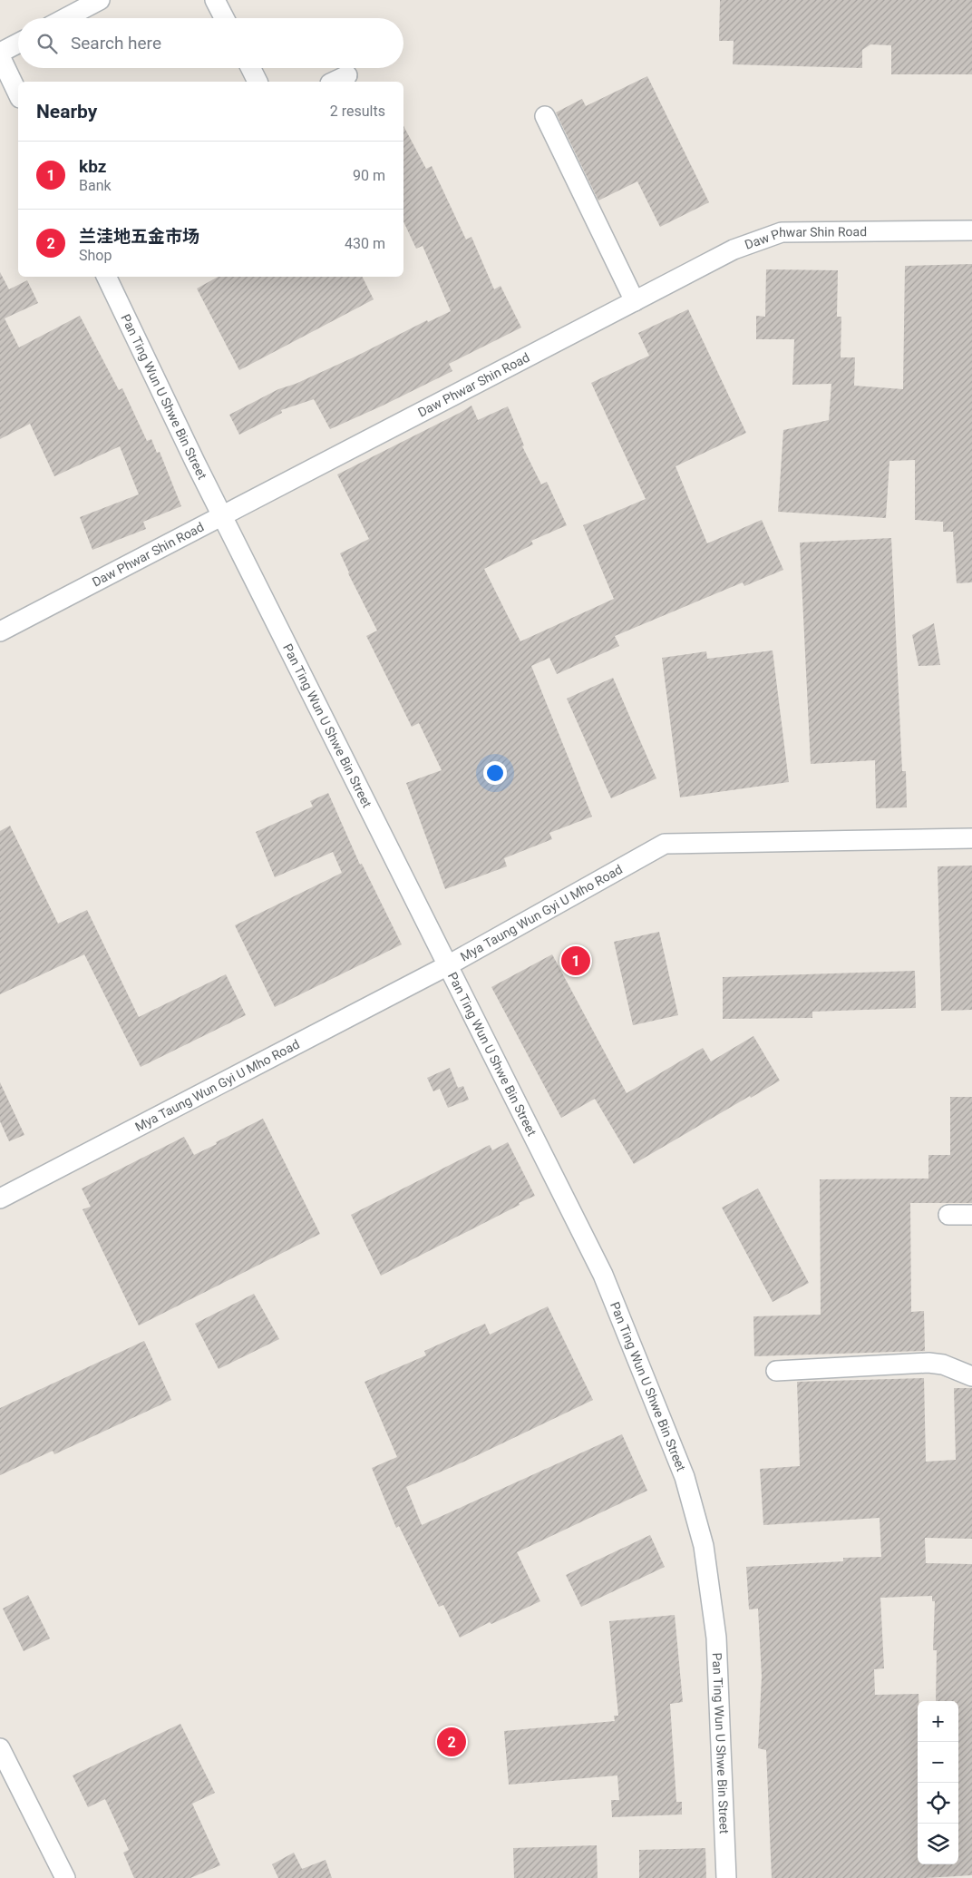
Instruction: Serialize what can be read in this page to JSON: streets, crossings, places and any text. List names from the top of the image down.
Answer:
{
  "streets": {
    "street": ["Daw Phwar Shin Road", "Pan Ting Wun U Shwe Bin Street", "Mya Taung Wun Gyi U Mho Road"]
  },
  "crossings": [
    ["Daw Phwar Shin Road", "Pan Ting Wun U Shwe Bin Street"],
    ["Pan Ting Wun U Shwe Bin Street", "Mya Taung Wun Gyi U Mho Road"]
  ],
  "page": {
    "search": "Search here",
    "heading": ["Nearby", "2 results"],
    "list": [
      {
        "mark": "1",
        "name": "kbz",
        "note": "Bank",
        "value": "90 m"
      },
      {
        "mark": "2",
        "name": "兰洼地五金市场",
        "note": "Shop",
        "value": "430 m"
      }
    ],
    "pins": ["1", "2"],
    "map_buttons": ["+", "−"]
  }
}
